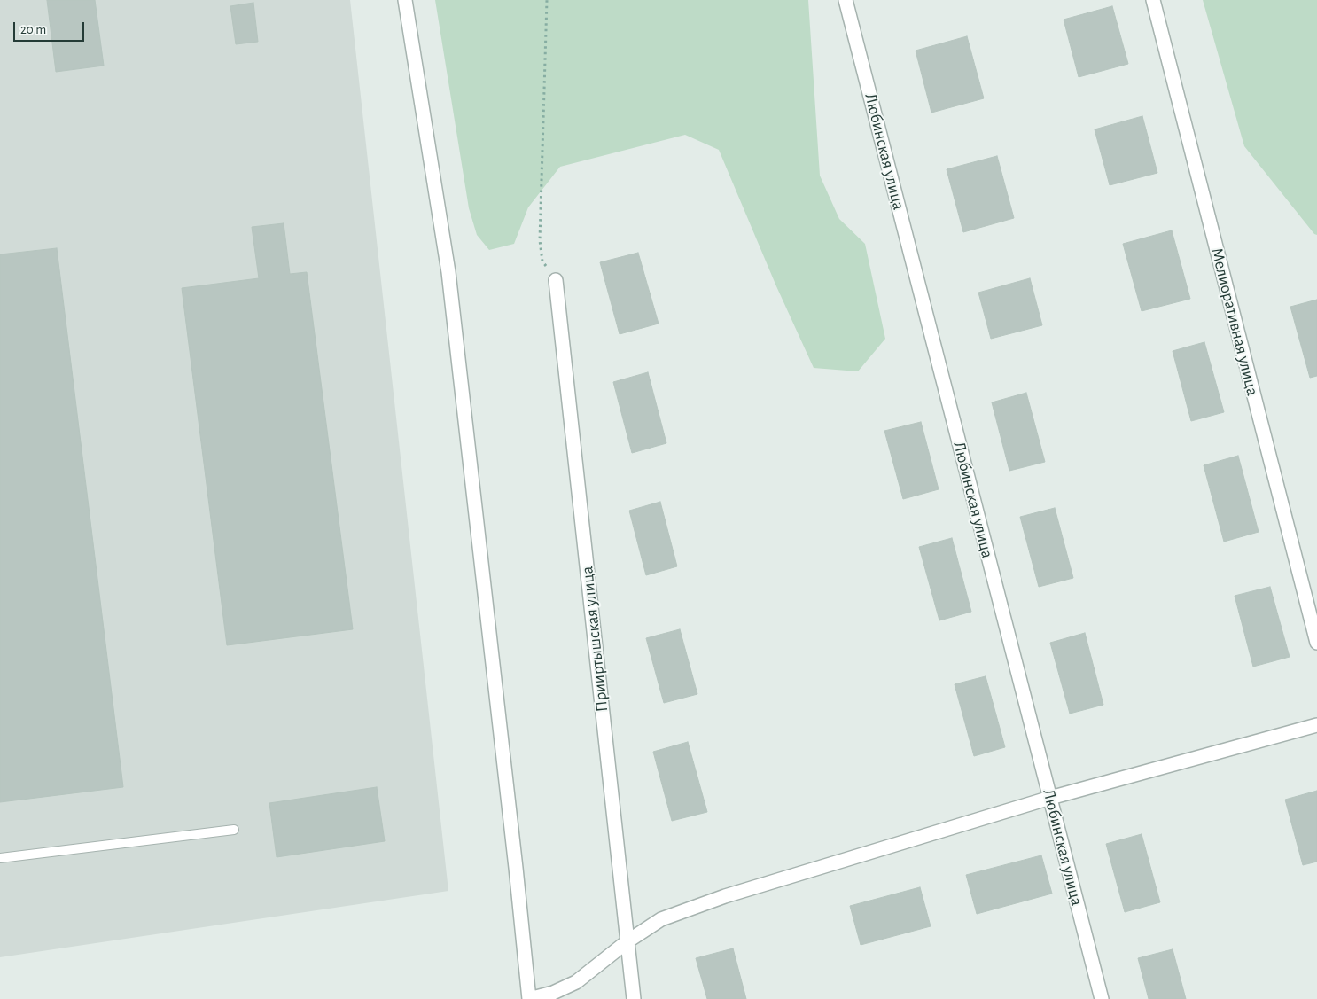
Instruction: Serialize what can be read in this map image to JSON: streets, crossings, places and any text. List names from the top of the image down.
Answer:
{
  "streets": {
    "street": ["Любинская улица", "Мелиоративная улица", "Прииртышская улица"]
  },
  "scale_bar": "20 m"
}
